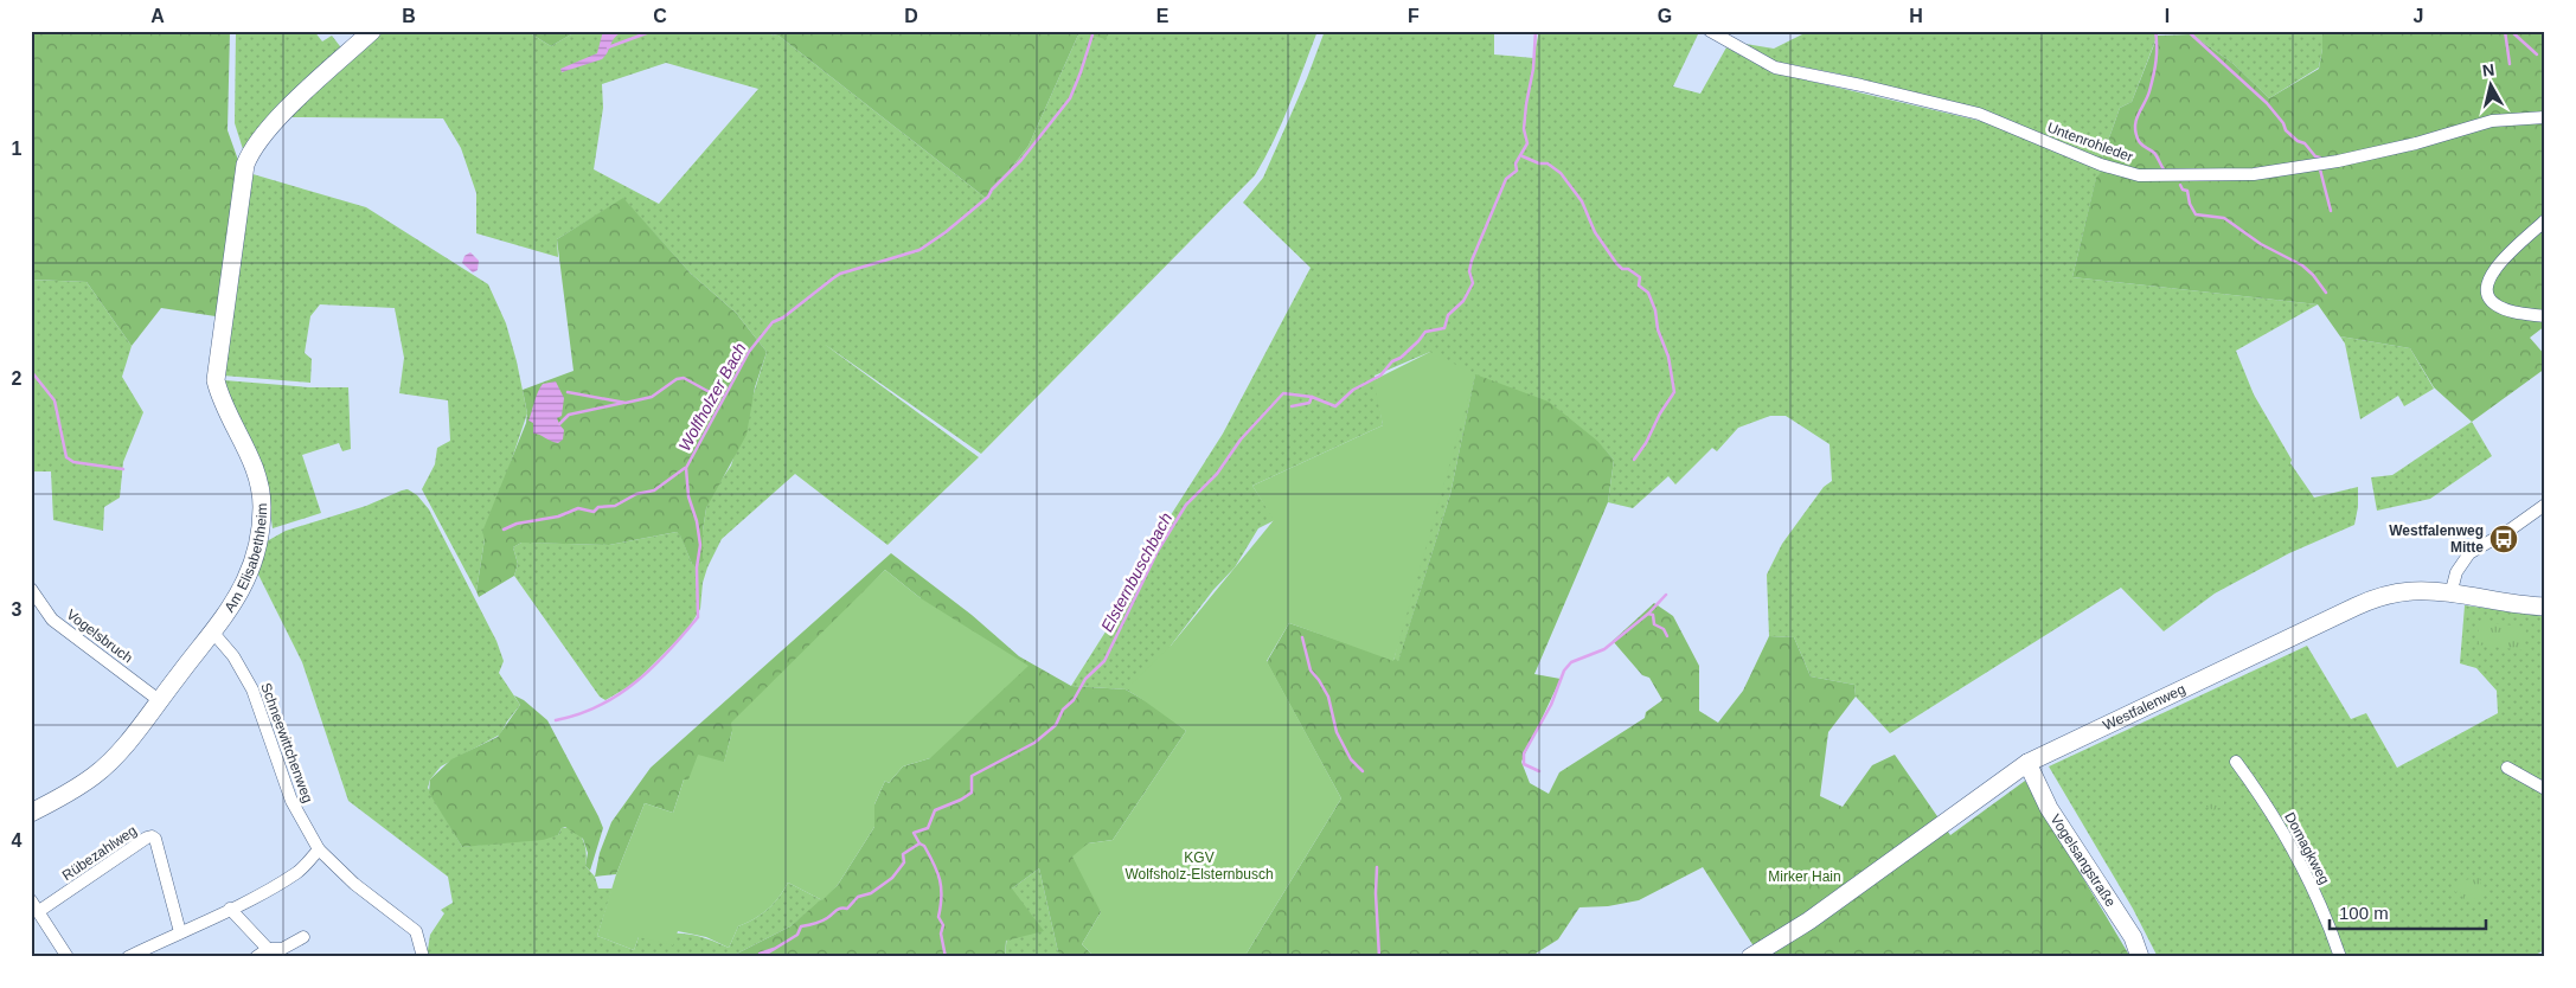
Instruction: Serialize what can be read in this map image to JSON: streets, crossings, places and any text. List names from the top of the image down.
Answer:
{
  "streets": {
    "street": [
      "Untenrohleder",
      "Am Elisabethheim",
      "Vogelsbruch",
      "Westfalenweg",
      "Schneewittchenweg",
      "Domagkweg",
      "Rübezahlweg",
      "Vogelsangstraße"
    ]
  },
  "crossings": [
    ["Am Elisabethheim", "Vogelsbruch"],
    ["Am Elisabethheim", "Schneewittchenweg"],
    ["Westfalenweg", "Vogelsangstraße"]
  ],
  "water": ["Wolfholzer Bach", "Elsternbuschbach"],
  "parks": ["KGV Wolfsholz-Elsternbusch", "Mirker Hain"],
  "places": {
    "bus stop": ["Westfalenweg Mitte"]
  },
  "scale_bar": "100 m",
  "north": "top",
  "grid": {
    "columns": [
      "A",
      "B",
      "C",
      "D",
      "E",
      "F",
      "G",
      "H",
      "I",
      "J"
    ],
    "rows": [
      "1",
      "2",
      "3",
      "4"
    ]
  }
}
